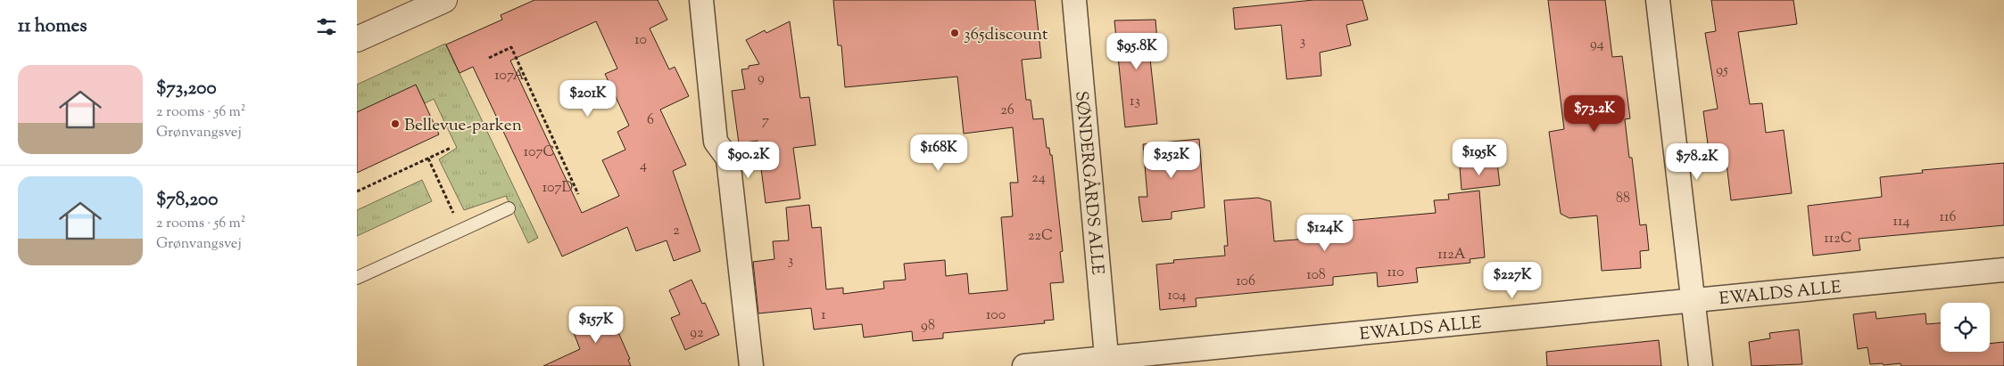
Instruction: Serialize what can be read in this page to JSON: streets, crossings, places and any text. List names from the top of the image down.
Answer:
{
  "streets": {
    "street": ["SØNDERGÅRDS ALLE", "EWALDS ALLE"]
  },
  "crossings": [
    ["SØNDERGÅRDS ALLE", "EWALDS ALLE"]
  ],
  "places": ["365discount", "Bellevue-parken"],
  "house_numbers": [
    "10",
    "3",
    "94",
    "95",
    "107A",
    "9",
    "13",
    "26",
    "6",
    "7",
    "107C",
    "4",
    "24",
    "107D",
    "88",
    "116",
    "114",
    "2",
    "22C",
    "112C",
    "112A",
    "3",
    "110",
    "108",
    "106",
    "104",
    "1",
    "100",
    "98",
    "92"
  ],
  "page": {
    "heading": "11 homes",
    "price": [
      "$95.8K",
      "$201K",
      "$73.2K",
      "$168K",
      "$195K",
      "$90.2K",
      "$252K",
      "$78.2K",
      "$124K",
      "$227K",
      "$157K"
    ],
    "list": [
      {
        "name": "$73,200",
        "note": "2 rooms · 56 m² · Grønvangsvej"
      },
      {
        "name": "$78,200",
        "note": "2 rooms · 56 m² · Grønvangsvej"
      }
    ]
  }
}
